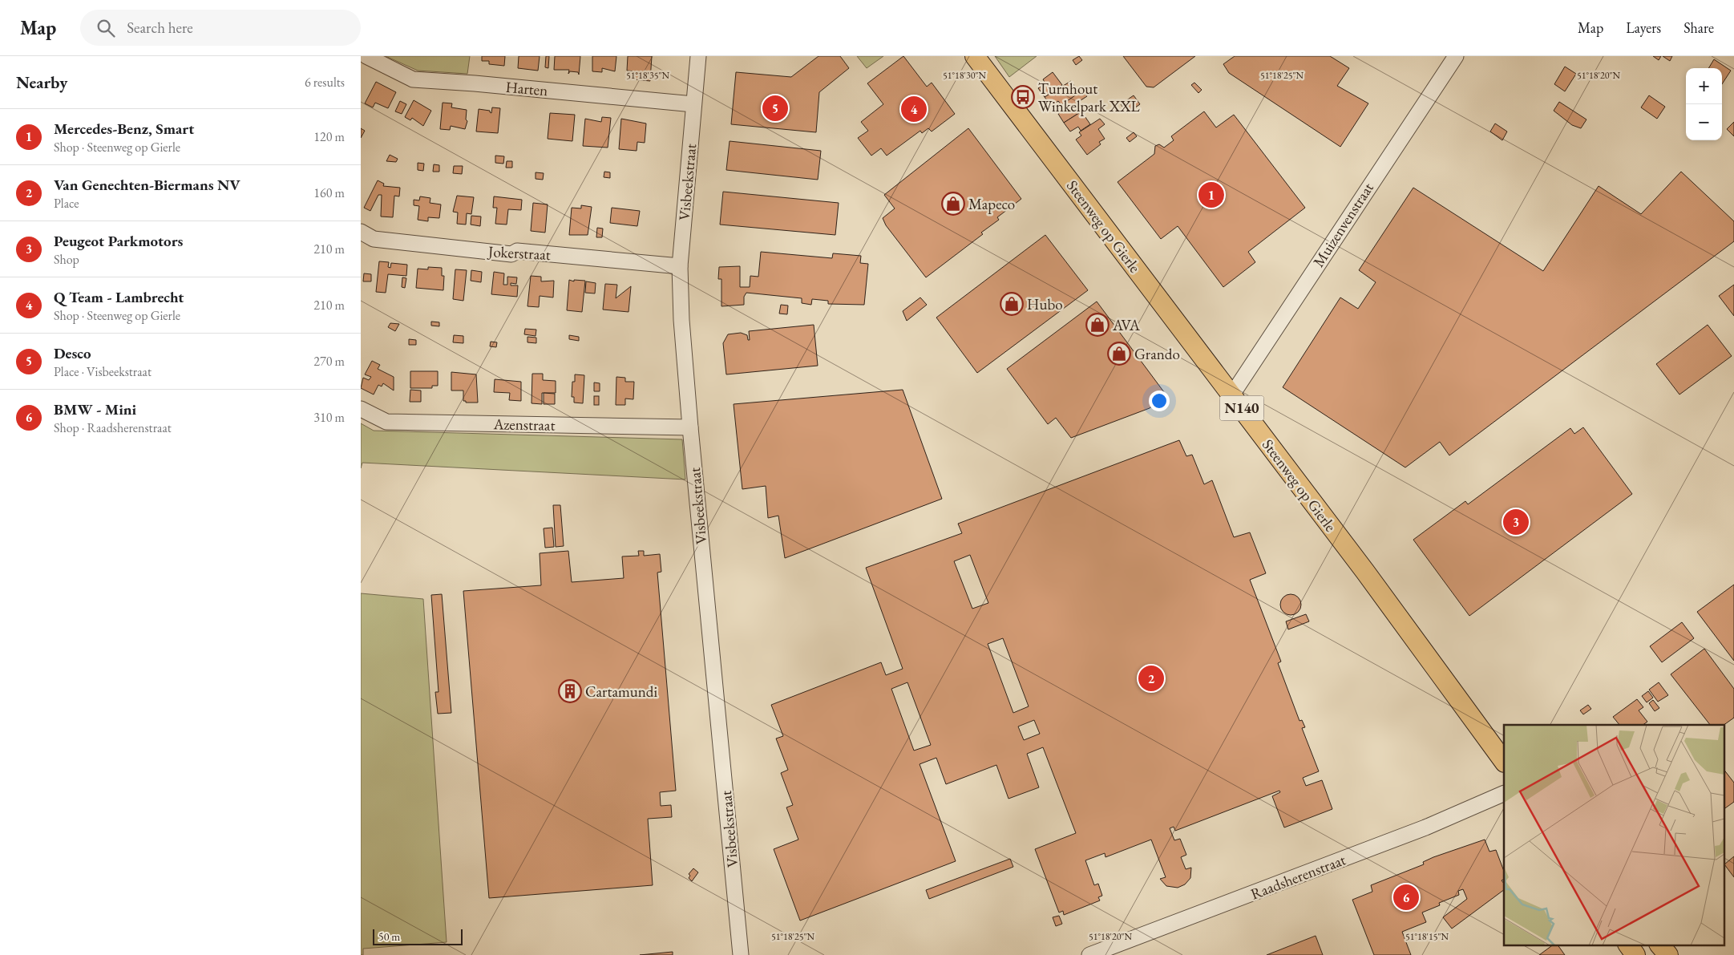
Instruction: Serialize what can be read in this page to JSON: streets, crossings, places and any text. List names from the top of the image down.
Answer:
{
  "streets": {
    "main road": ["Steenweg op Gierle", "N140"],
    "street": [
      "Harten",
      "Visbeekstraat",
      "Muizenvenstraat",
      "Jokerstraat",
      "Azenstraat",
      "Raadsherenstraat"
    ]
  },
  "crossings": [
    ["Harten", "Visbeekstraat"],
    ["Visbeekstraat", "Jokerstraat"],
    ["Visbeekstraat", "Azenstraat"],
    ["Muizenvenstraat", "Steenweg op Gierle"]
  ],
  "places": {
    "bus stop": ["Turnhout Winkelpark XXL"],
    "shop": [
      "Mapeco",
      "Hubo",
      "AVA",
      "Grando"
    ],
    "building": ["Cartamundi"]
  },
  "scale_bar": "50 m",
  "page": {
    "header": "Map",
    "search": "Search here",
    "nav": ["Map", "Layers", "Share"],
    "heading": ["Nearby", "6 results"],
    "map_buttons": ["+", "−"],
    "pins": [
      "5",
      "4",
      "1",
      "3",
      "2",
      "6"
    ],
    "list": [
      {
        "mark": "1",
        "name": "Mercedes-Benz, Smart",
        "note": "Shop · Steenweg op Gierle",
        "value": "120 m"
      },
      {
        "mark": "2",
        "name": "Van Genechten-Biermans NV",
        "note": "Place",
        "value": "160 m"
      },
      {
        "mark": "3",
        "name": "Peugeot Parkmotors",
        "note": "Shop",
        "value": "210 m"
      },
      {
        "mark": "4",
        "name": "Q Team - Lambrecht",
        "note": "Shop · Steenweg op Gierle",
        "value": "210 m"
      },
      {
        "mark": "5",
        "name": "Desco",
        "note": "Place · Visbeekstraat",
        "value": "270 m"
      },
      {
        "mark": "6",
        "name": "BMW - Mini",
        "note": "Shop · Raadsherenstraat",
        "value": "310 m"
      }
    ],
    "scale": "50 m"
  },
  "coordinates": [
    "51°18'35\"N",
    "51°18'30\"N",
    "51°18'25\"N",
    "51°18'20\"N",
    "51°18'15\"N"
  ]
}
